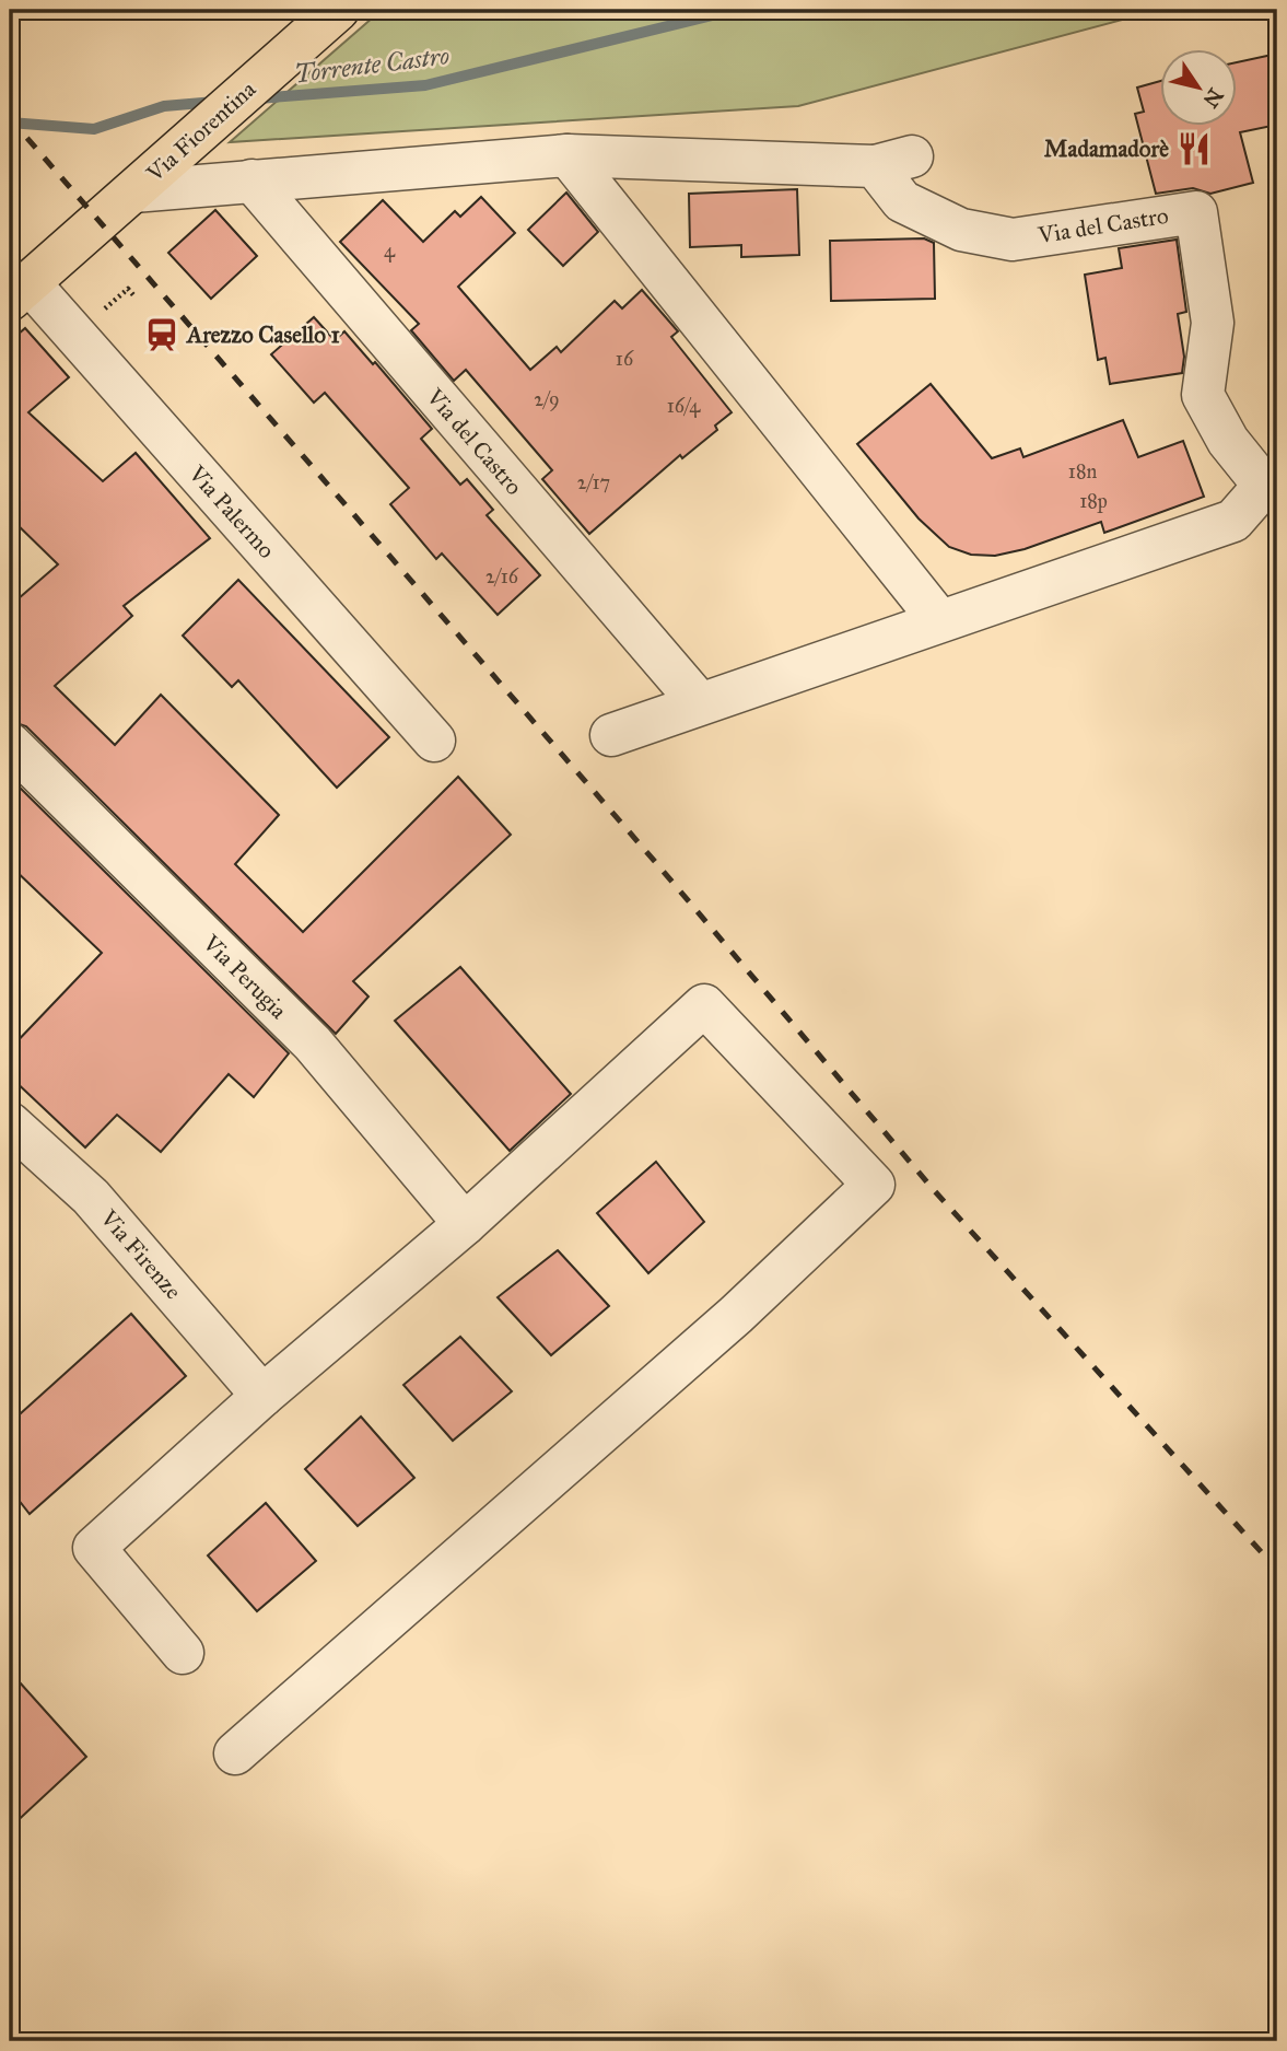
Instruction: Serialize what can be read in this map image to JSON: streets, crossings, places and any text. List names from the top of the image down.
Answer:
{
  "streets": {
    "main road": ["Via Fiorentina"],
    "street": [
      "Via del Castro",
      "Via Palermo",
      "Via Perugia",
      "Via Firenze"
    ]
  },
  "crossings": [
    ["Via Fiorentina", "Via del Castro"],
    ["Via Fiorentina", "Via Palermo"]
  ],
  "water": ["Torrente Castro"],
  "places": {
    "restaurant": ["Madamadorè"],
    "station": ["Arezzo Casello 1"]
  },
  "house_numbers": [
    "4",
    "16",
    "2/9",
    "16/4",
    "18n",
    "2/17",
    "18p",
    "2/16"
  ],
  "north": "bottom right"
}
